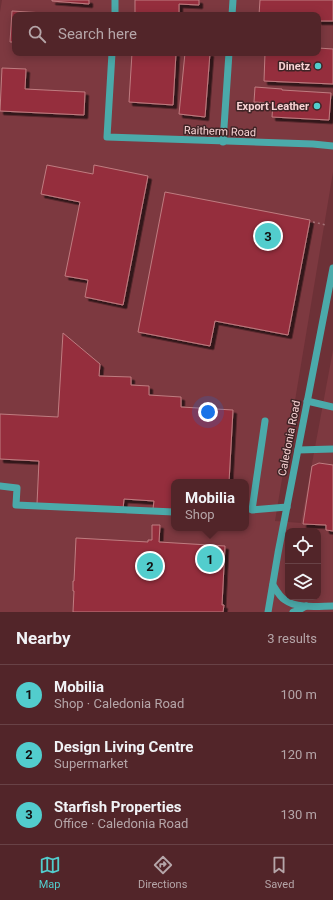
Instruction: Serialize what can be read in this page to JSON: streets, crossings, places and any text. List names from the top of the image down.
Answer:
{
  "streets": {
    "street": ["Raitherm Road", "Caledonia Road"]
  },
  "places": ["Dinetz", "Export Leather"],
  "page": {
    "search": "Search here",
    "pins": ["3", "1", "2"],
    "popup": ["Mobilia", "Shop"],
    "heading": ["Nearby", "3 results"],
    "list": [
      {
        "mark": "1",
        "name": "Mobilia",
        "note": "Shop · Caledonia Road",
        "value": "100 m"
      },
      {
        "mark": "2",
        "name": "Design Living Centre",
        "note": "Supermarket",
        "value": "120 m"
      },
      {
        "mark": "3",
        "name": "Starfish Properties",
        "note": "Office · Caledonia Road",
        "value": "130 m"
      }
    ],
    "nav": ["Map", "Directions", "Saved"]
  }
}
